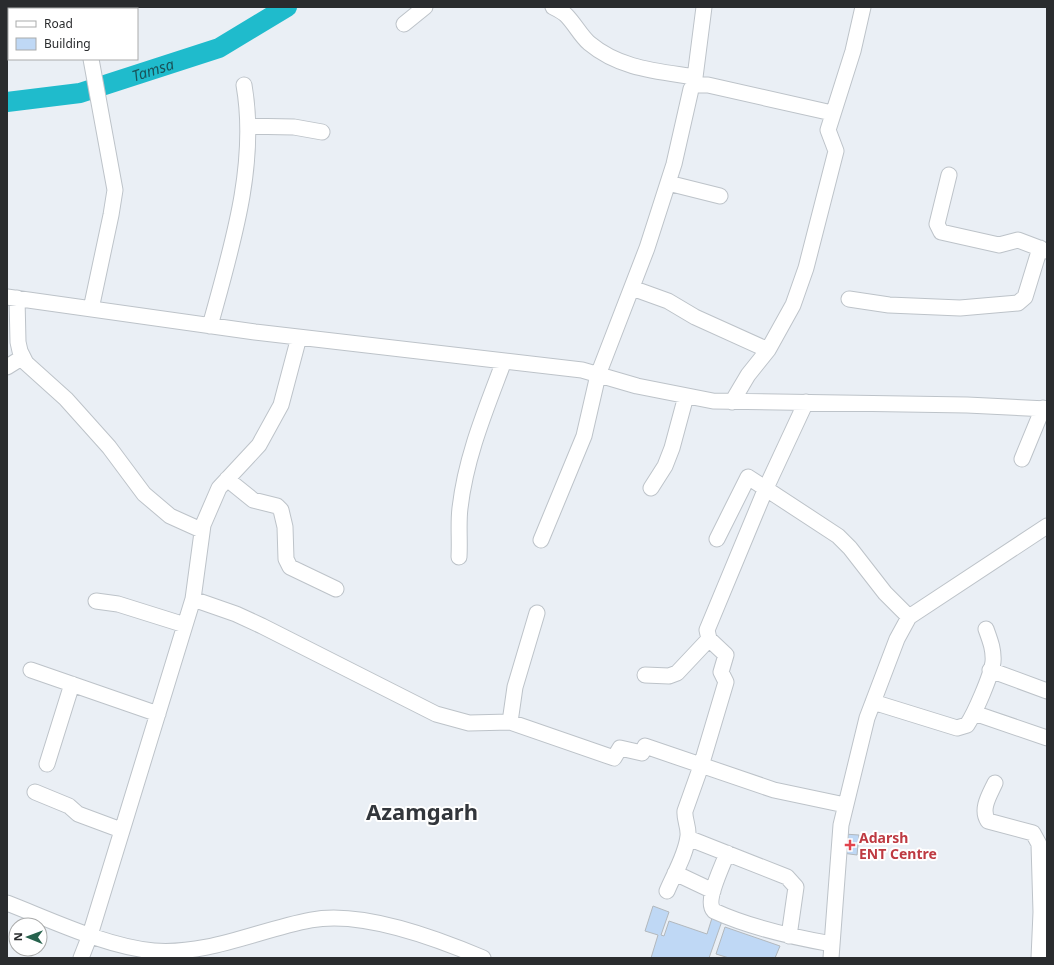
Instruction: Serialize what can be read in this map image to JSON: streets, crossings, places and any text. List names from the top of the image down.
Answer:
{
  "districts": ["Azamgarh"],
  "water": ["Tamsa"],
  "places": {
    "health": ["Adarsh ENT Centre"]
  },
  "legend": ["Road", "Building"],
  "north": "left"
}
